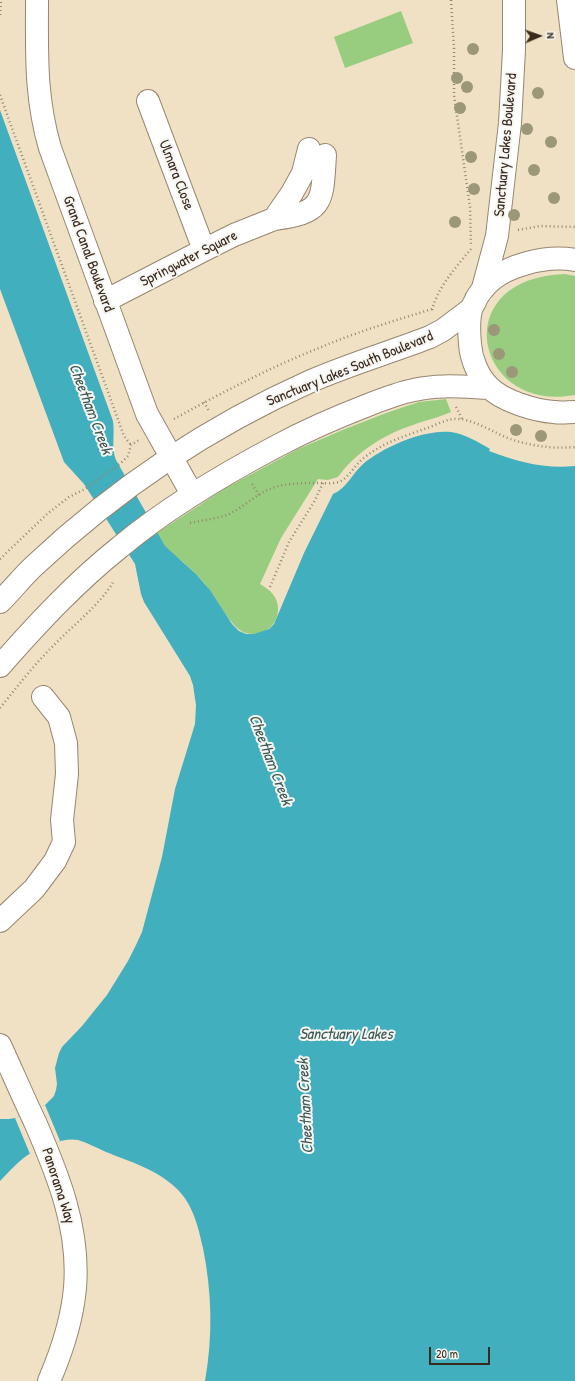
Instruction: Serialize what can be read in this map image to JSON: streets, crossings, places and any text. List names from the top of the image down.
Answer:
{
  "streets": {
    "street": [
      "Sanctuary Lakes Boulevard",
      "Ulmara Close",
      "Grand Canal Boulevard",
      "Springwater Square",
      "Sanctuary Lakes South Boulevard",
      "Panorama Way"
    ]
  },
  "crossings": [
    ["Ulmara Close", "Springwater Square"],
    ["Grand Canal Boulevard", "Springwater Square"],
    ["Grand Canal Boulevard", "Sanctuary Lakes South Boulevard"]
  ],
  "water": ["Cheetham Creek", "Sanctuary Lakes"],
  "scale_bar": "20 m",
  "north": "right"
}
